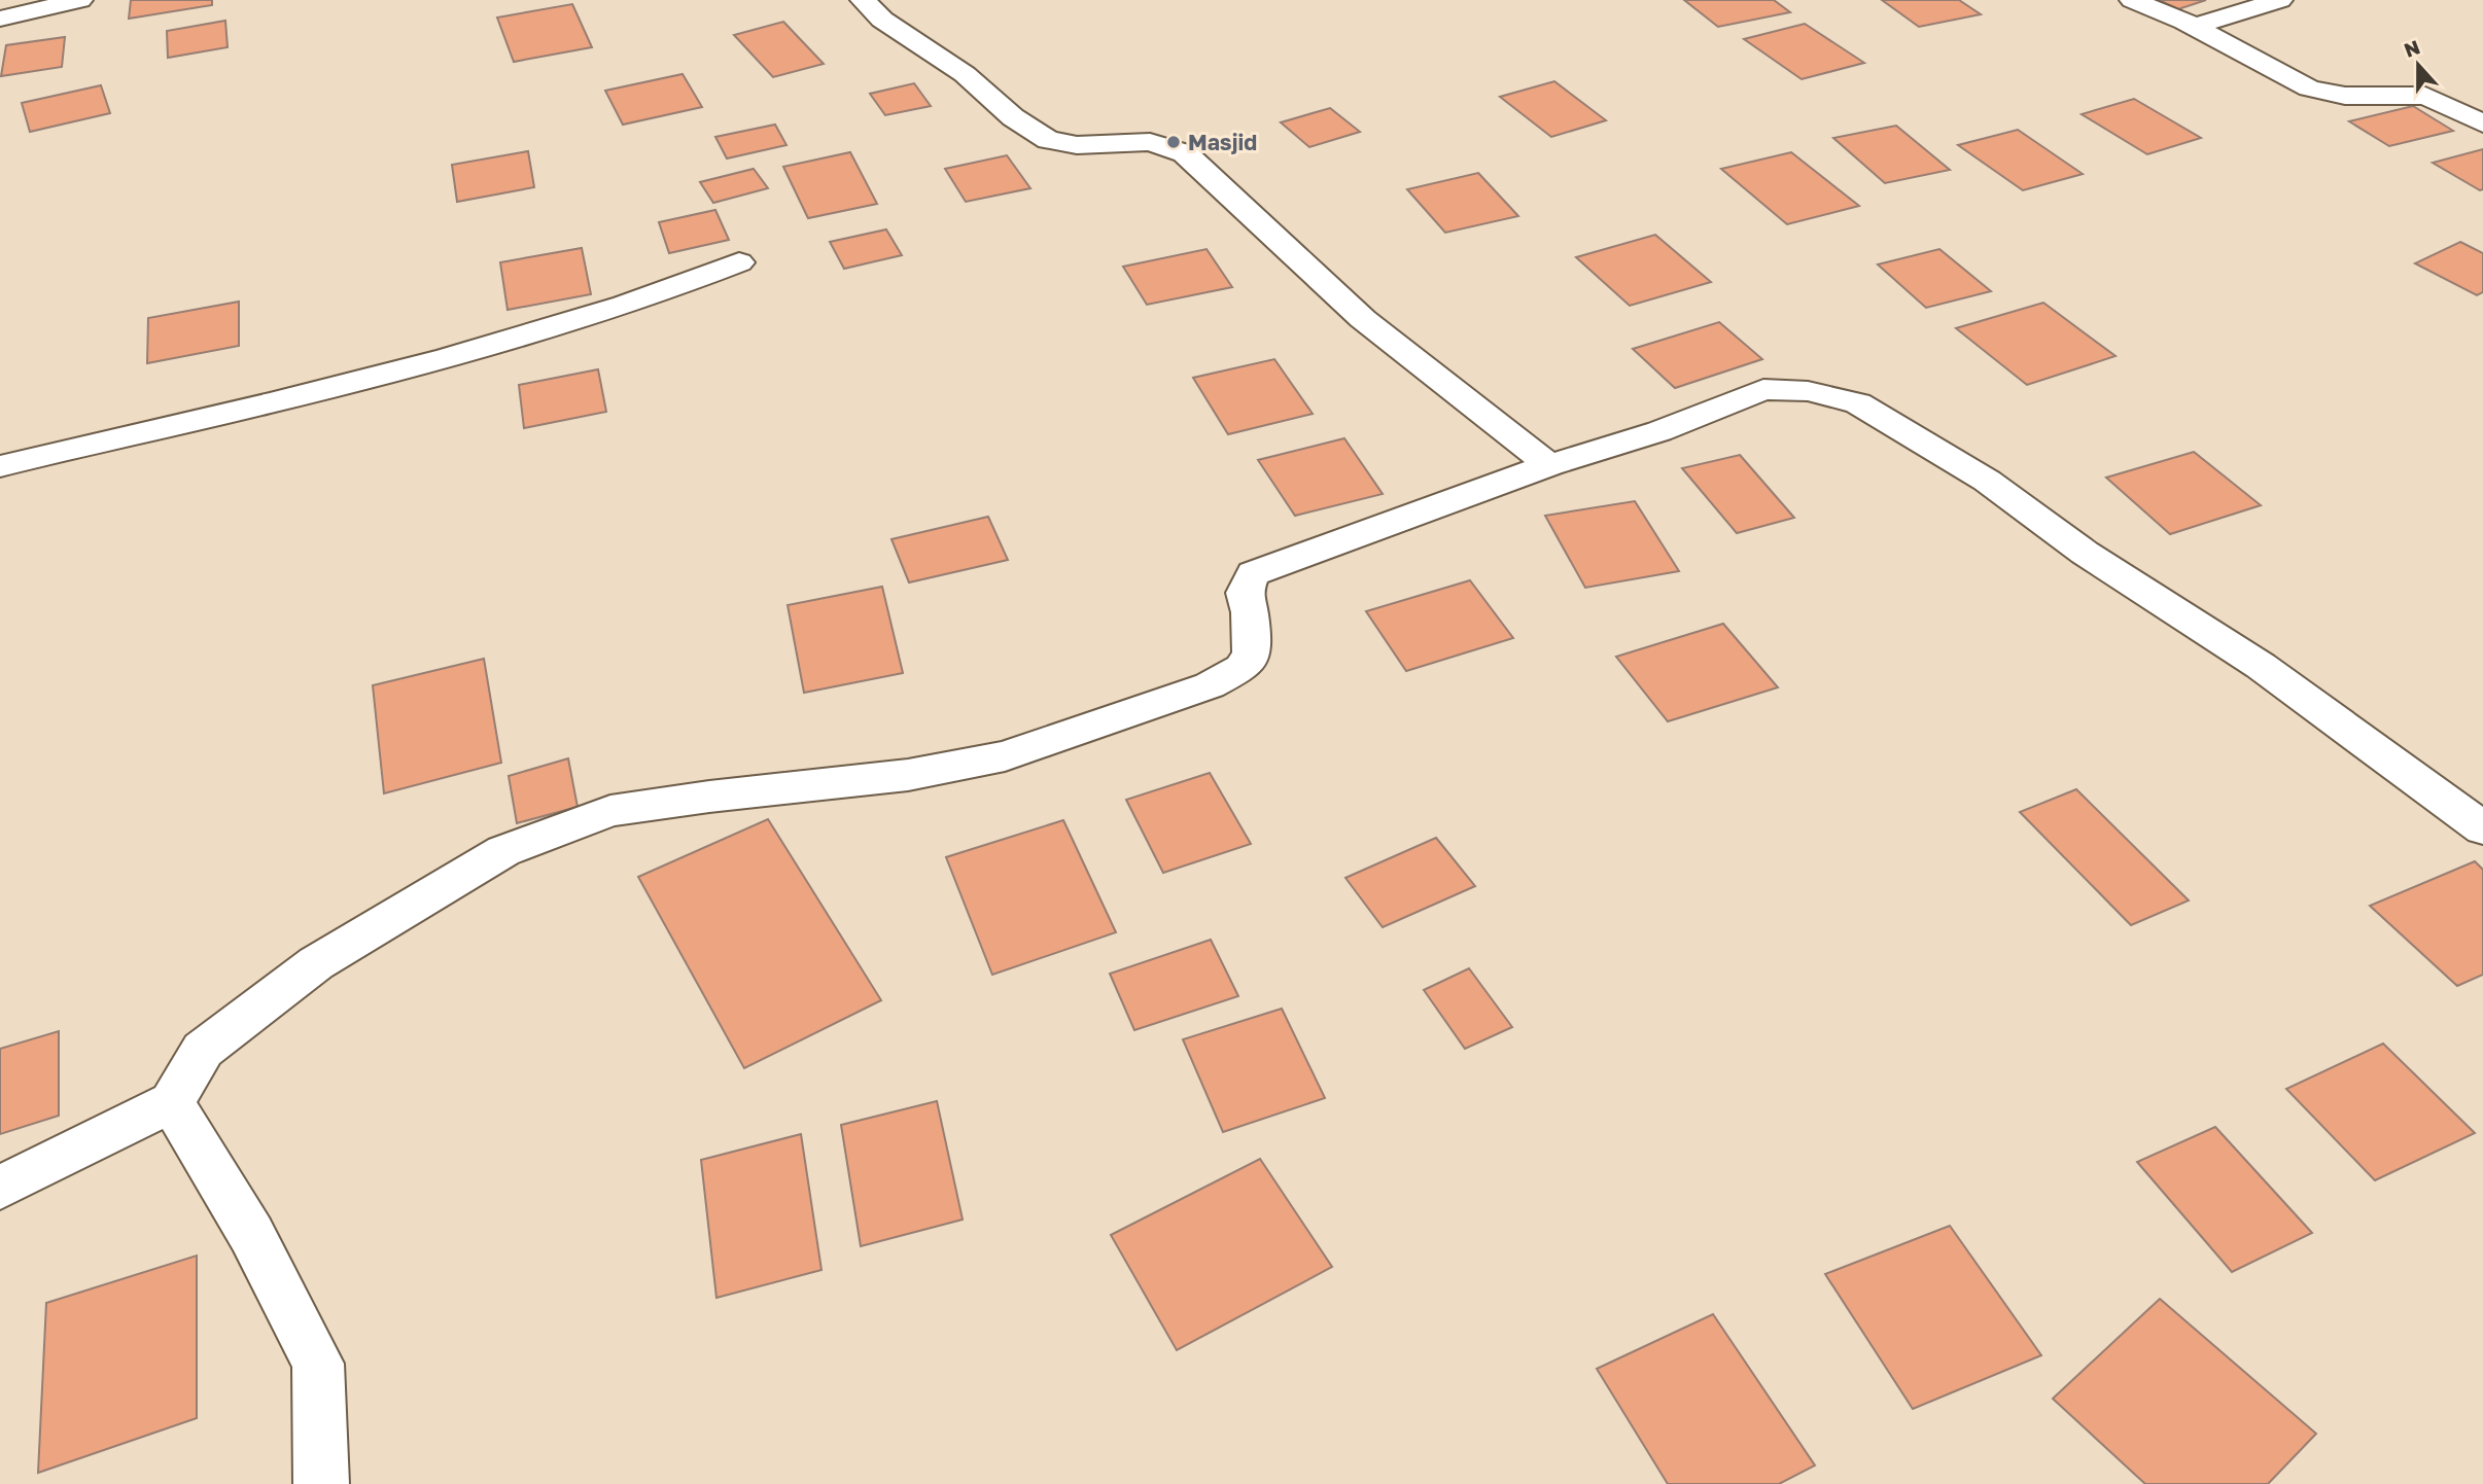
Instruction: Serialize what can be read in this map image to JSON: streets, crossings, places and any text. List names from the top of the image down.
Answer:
{
  "places": ["Masjid"],
  "north": "top"
}
